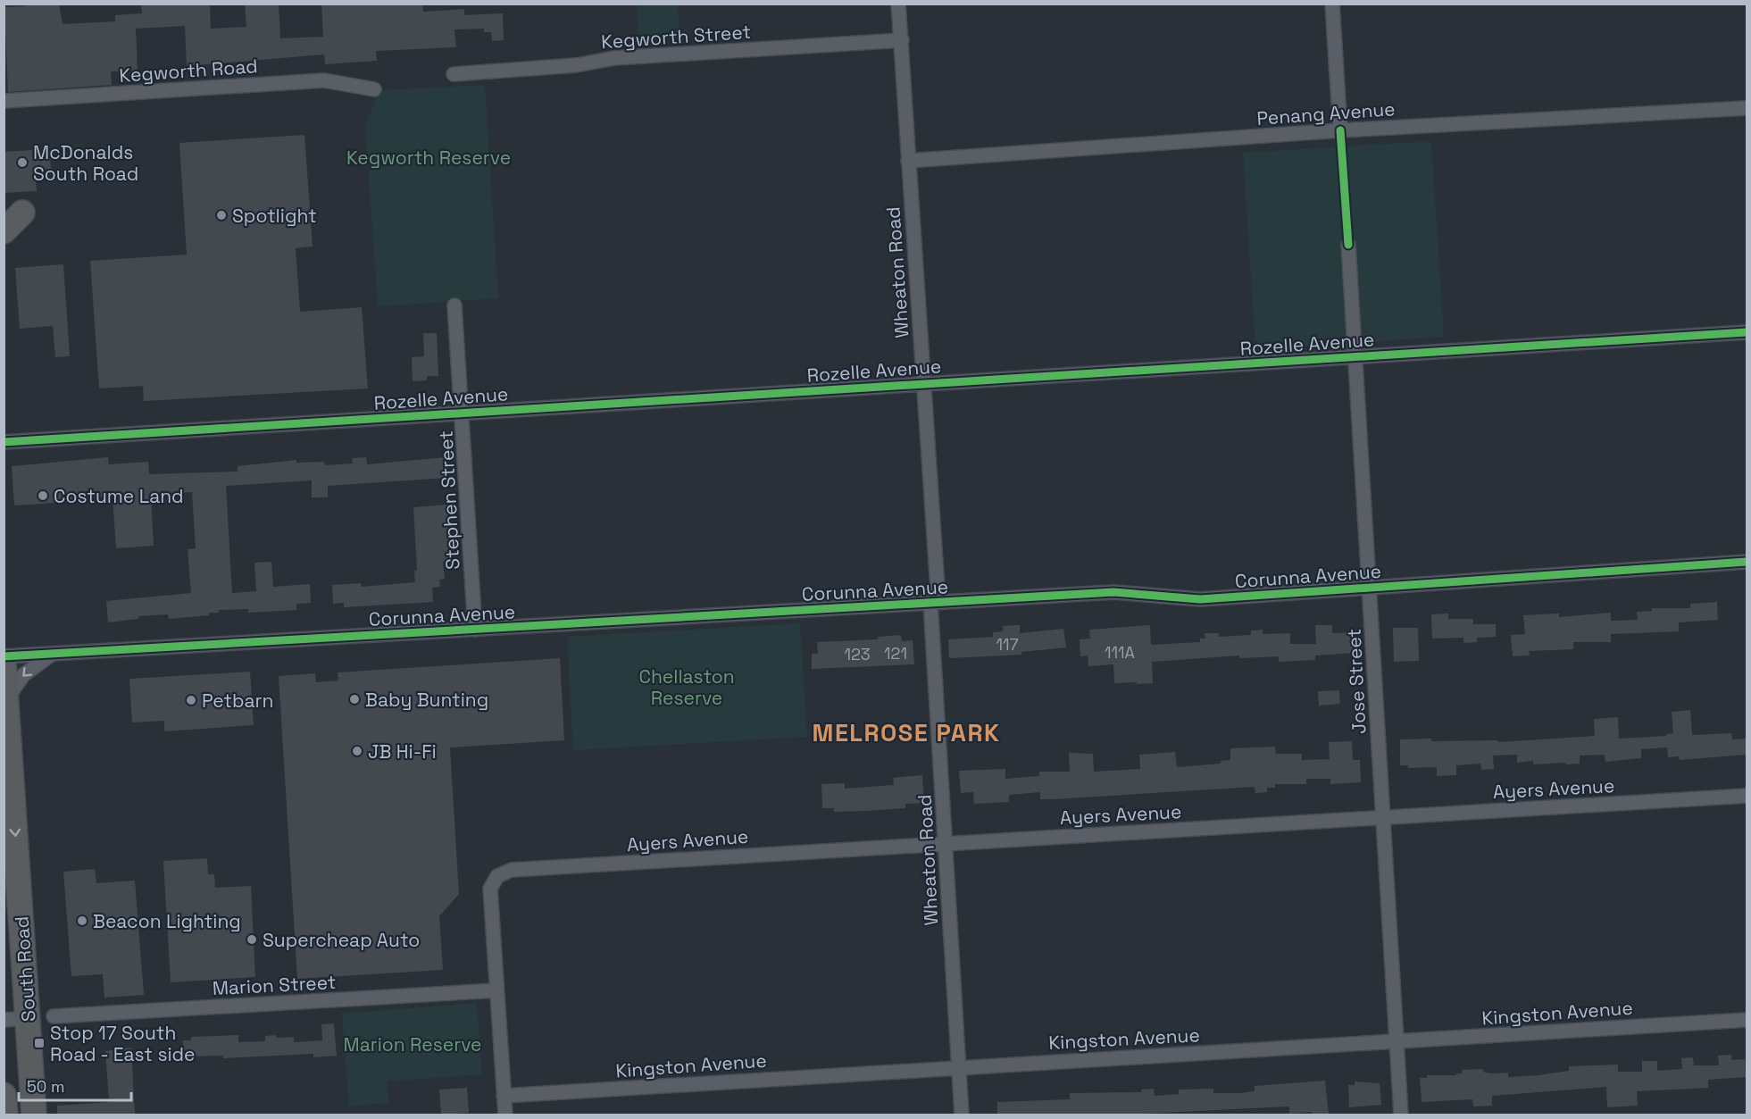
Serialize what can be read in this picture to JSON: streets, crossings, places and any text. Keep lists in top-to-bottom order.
{
  "streets": {
    "highway": ["South Road"],
    "street": [
      "Kegworth Street",
      "Kegworth Road",
      "Penang Avenue",
      "Wheaton Road",
      "Rozelle Avenue",
      "Stephen Street",
      "Corunna Avenue",
      "Jose Street",
      "Ayers Avenue",
      "Marion Street",
      "Kingston Avenue"
    ]
  },
  "crossings": [
    ["Kegworth Street", "Wheaton Road"],
    ["Penang Avenue", "Wheaton Road"],
    ["Wheaton Road", "Rozelle Avenue"],
    ["Wheaton Road", "Corunna Avenue"],
    ["Wheaton Road", "Ayers Avenue"],
    ["Wheaton Road", "Kingston Avenue"],
    ["Rozelle Avenue", "Stephen Street"],
    ["Rozelle Avenue", "Jose Street"],
    ["Stephen Street", "Corunna Avenue"],
    ["Corunna Avenue", "Jose Street"],
    ["Jose Street", "Ayers Avenue"],
    ["Jose Street", "Kingston Avenue"],
    ["Ayers Avenue", "Marion Street"]
  ],
  "one_way": ["South Road"],
  "districts": ["MELROSE PARK"],
  "parks": ["Kegworth Reserve", "Chellaston Reserve", "Marion Reserve"],
  "places": {
    "other": [
      "McDonalds South Road",
      "Spotlight",
      "Costume Land",
      "Baby Bunting",
      "Petbarn",
      "JB Hi-Fi",
      "Beacon Lighting",
      "Supercheap Auto"
    ],
    "transit": ["Stop 17 South Road - East side"]
  },
  "house_numbers": [
    "117",
    "111A",
    "121",
    "123"
  ],
  "scale_bar": "50 m"
}
